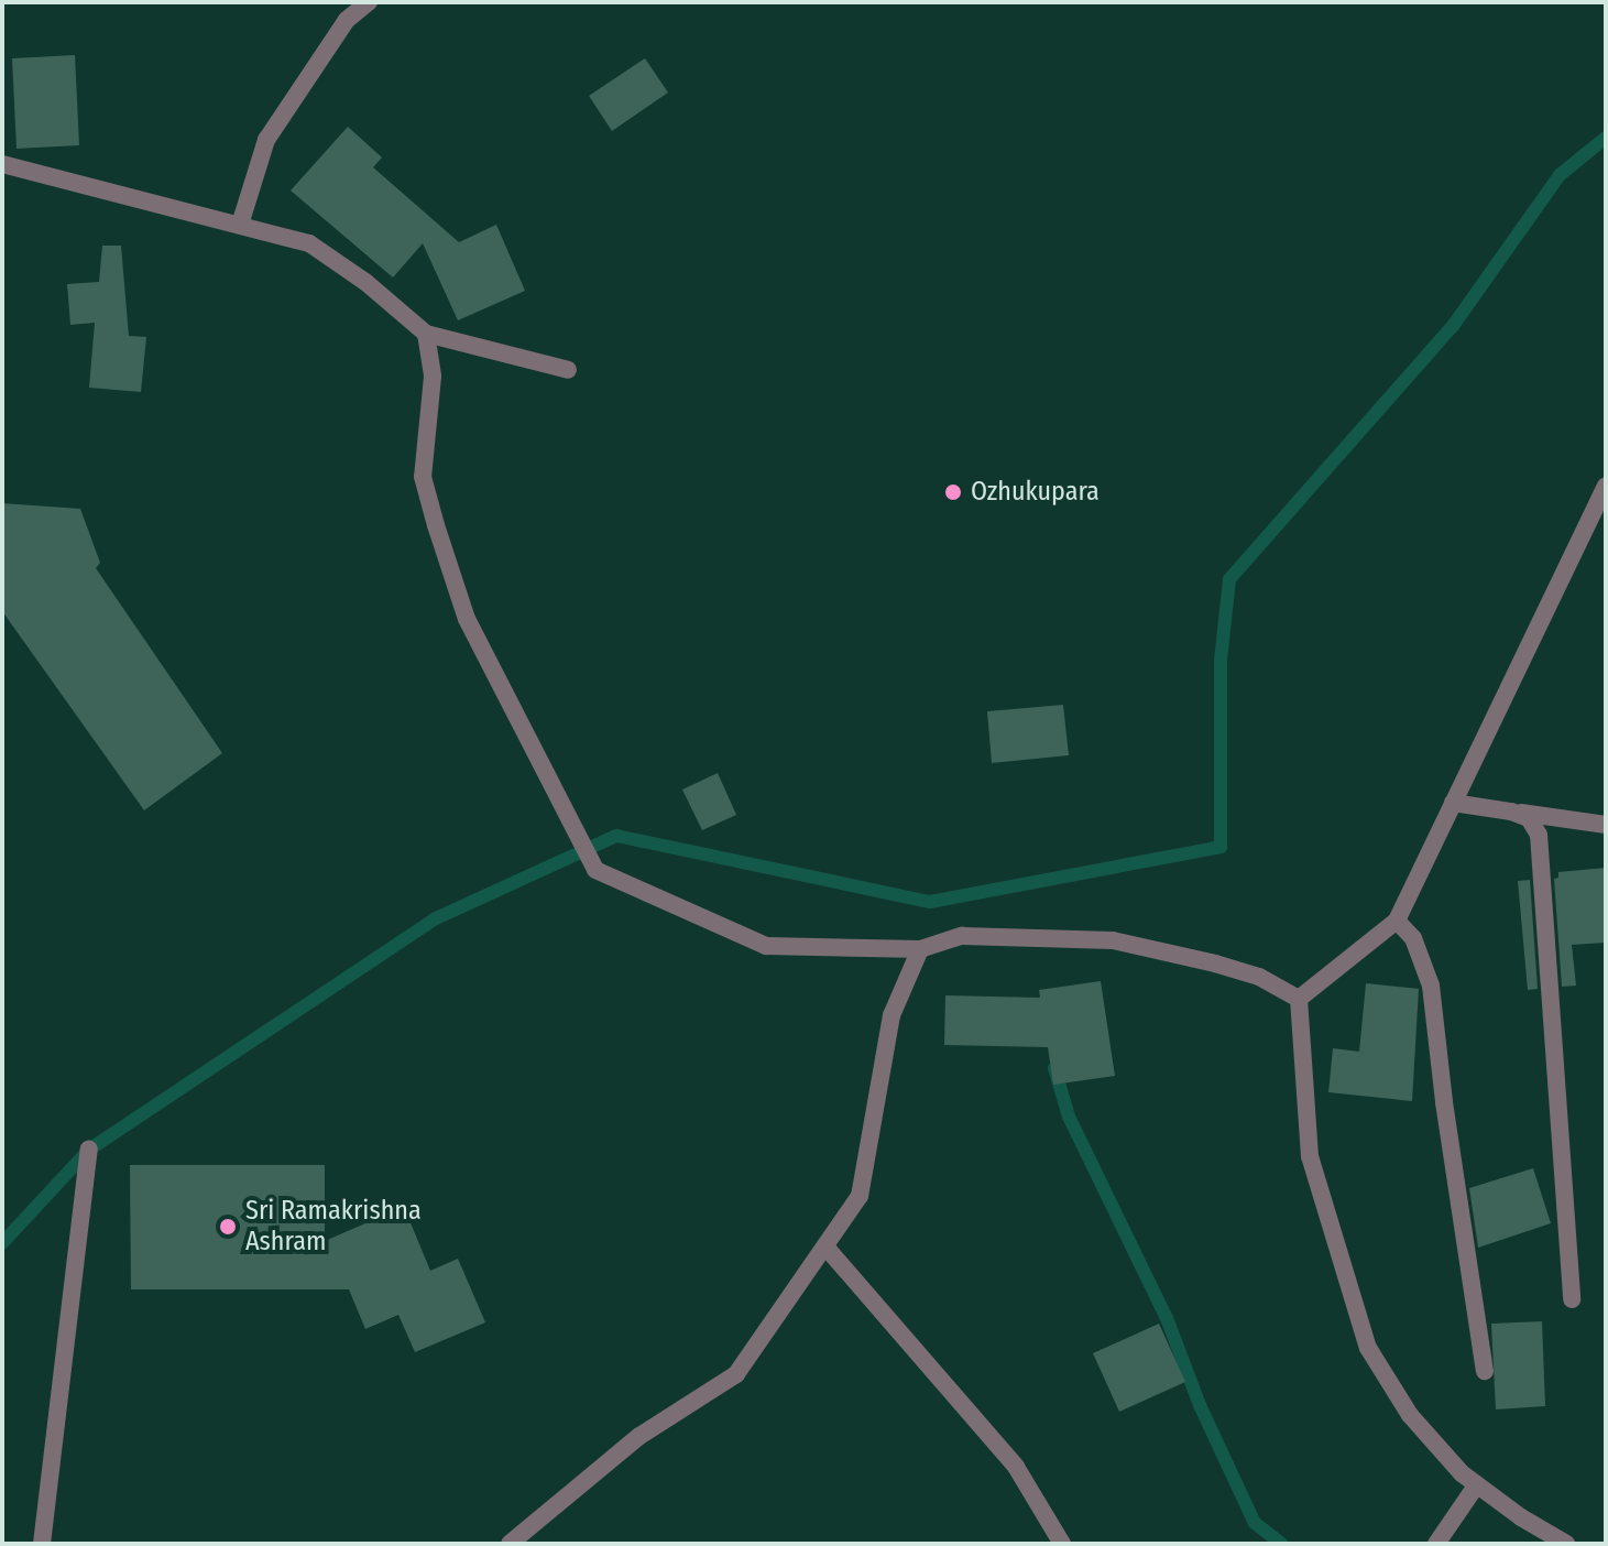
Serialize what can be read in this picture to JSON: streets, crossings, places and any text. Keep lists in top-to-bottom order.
{
  "places": ["Ozhukupara", "Sri Ramakrishna Ashram"]
}
